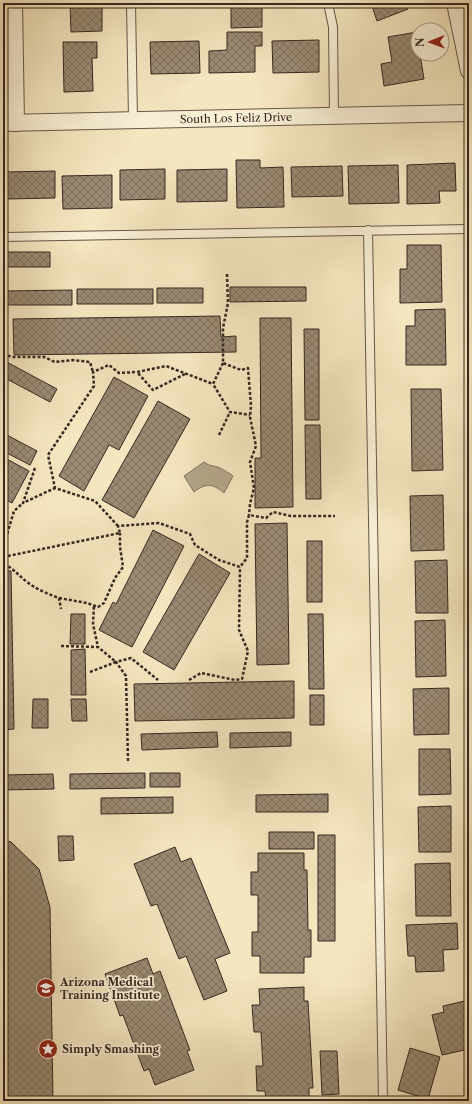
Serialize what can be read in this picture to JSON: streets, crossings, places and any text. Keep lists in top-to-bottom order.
{
  "streets": {
    "street": ["South Los Feliz Drive"]
  },
  "places": {
    "school or university": ["Arizona Medical Training Institute"],
    "place": ["Simply Smashing"]
  },
  "north": "left"
}
